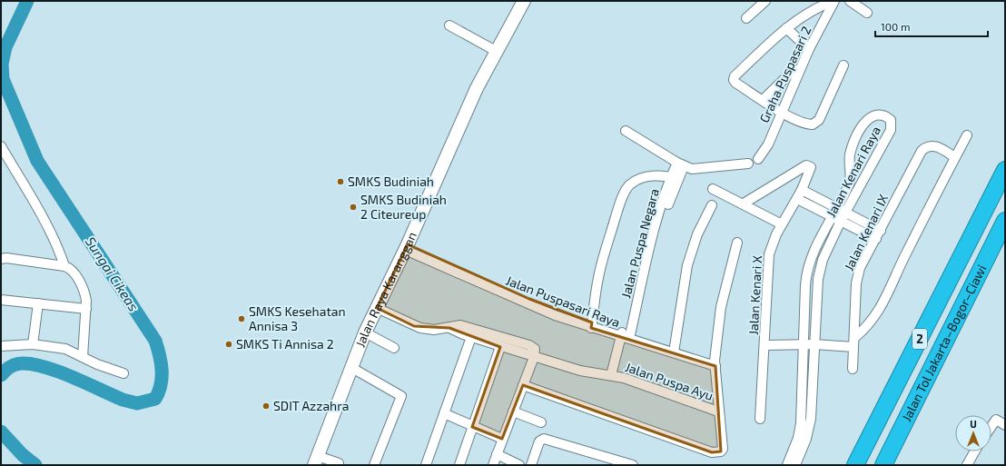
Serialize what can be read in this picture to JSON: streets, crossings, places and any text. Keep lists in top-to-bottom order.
{
  "streets": {
    "highway": ["2", "Jalan Tol Jakarta–Bogor–Ciawi"],
    "street": [
      "Graha Puspasari 2",
      "Jalan Kenari Raya",
      "Jalan Kenari IX",
      "Jalan Puspa Negara",
      "Jalan Raya Karanggan",
      "Jalan Kenari X",
      "Jalan Puspasari Raya",
      "Jalan Puspa Ayu"
    ]
  },
  "crossings": [
    ["Jalan Puspa Negara", "Jalan Puspasari Raya"],
    ["Jalan Puspa Negara", "Jalan Puspa Ayu"],
    ["Jalan Raya Karanggan", "Jalan Puspasari Raya"],
    ["Jalan Puspasari Raya", "Jalan Puspa Ayu"]
  ],
  "water": ["Sungai Cikeas"],
  "places": [
    "SMKS Budiniah",
    "SMKS Budiniah 2 Citeureup",
    "SMKS Kesehatan Annisa 3",
    "SMKS Ti Annisa 2",
    "SDIT Azzahra"
  ],
  "scale_bar": "100 m",
  "north": "top"
}
